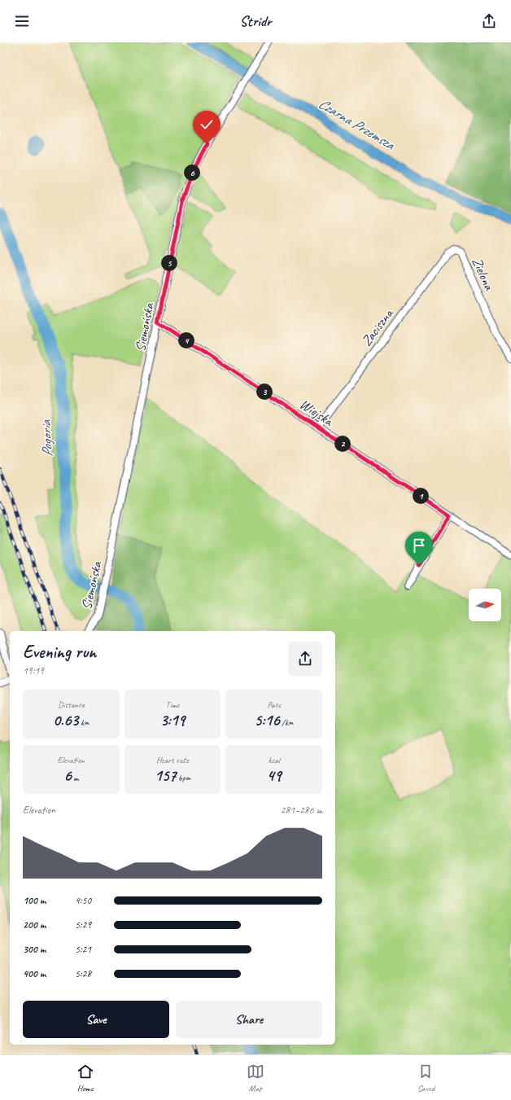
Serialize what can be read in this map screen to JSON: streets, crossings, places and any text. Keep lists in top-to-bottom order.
{
  "streets": {
    "street": [
      "Zielona",
      "Siemońska",
      "Zaciszna",
      "Wiejska"
    ]
  },
  "crossings": [
    ["Zielona", "Zaciszna"],
    ["Siemońska", "Wiejska"],
    ["Zaciszna", "Wiejska"]
  ],
  "water": ["Czarna Przemsza", "Pogoria"],
  "north": "right",
  "page": {
    "header": "Stridr",
    "pins": [
      "6",
      "5",
      "4",
      "3",
      "2",
      "1"
    ],
    "heading": ["Evening run", "19:19"],
    "stats": [
      ["Distance", "0.63 km"],
      ["Time", "3:19"],
      ["Pace", "5:16 /km"],
      ["Elevation", "6 m"],
      ["Heart rate", "157 bpm"],
      ["kcal", "49"]
    ],
    "chart": ["Elevation", "281–286 m"],
    "list": [
      {
        "name": "100 m",
        "note": "4:50"
      },
      {
        "name": "200 m",
        "note": "5:29"
      },
      {
        "name": "300 m",
        "note": "5:21"
      },
      {
        "name": "400 m",
        "note": "5:28"
      }
    ],
    "buttons": ["Save", "Share"],
    "tabs": ["Home", "Map", "Saved"]
  }
}
